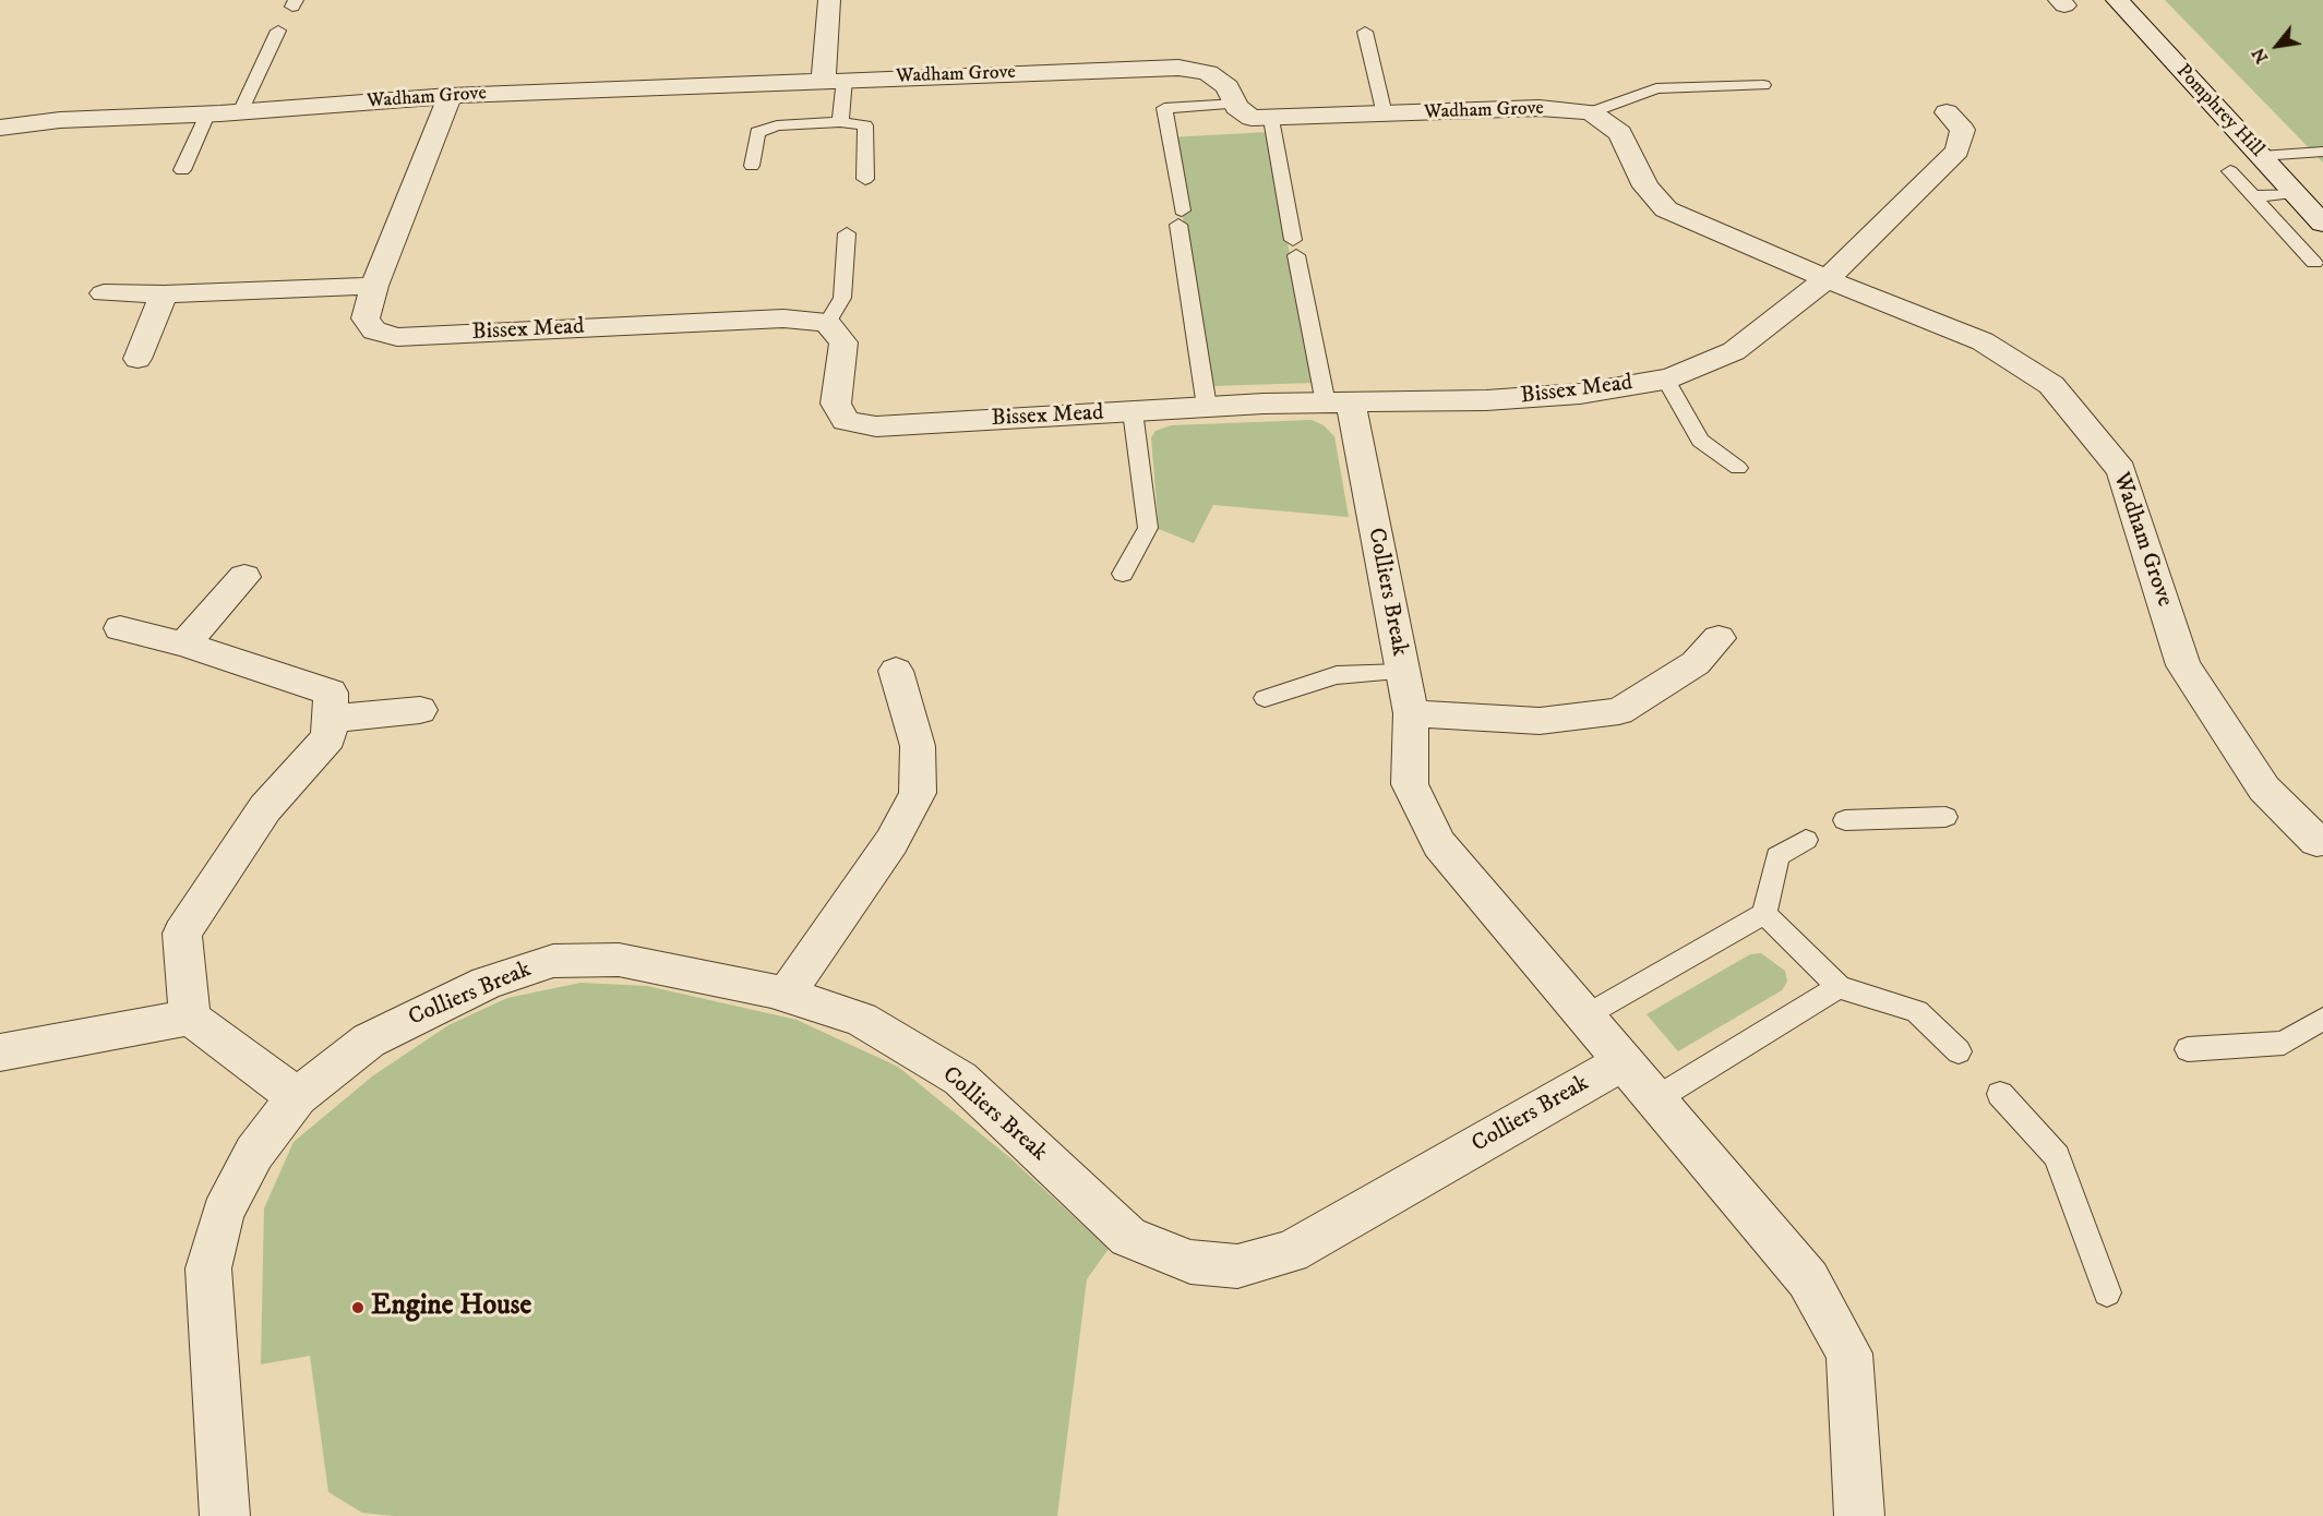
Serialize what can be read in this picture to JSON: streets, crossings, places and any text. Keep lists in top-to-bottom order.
{
  "streets": {
    "street": [
      "Wadham Grove",
      "Pomphrey Hill",
      "Bissex Mead",
      "Colliers Break"
    ]
  },
  "crossings": [
    ["Wadham Grove", "Bissex Mead"],
    ["Bissex Mead", "Colliers Break"]
  ],
  "places": ["Engine House"],
  "north": "bottom left"
}
